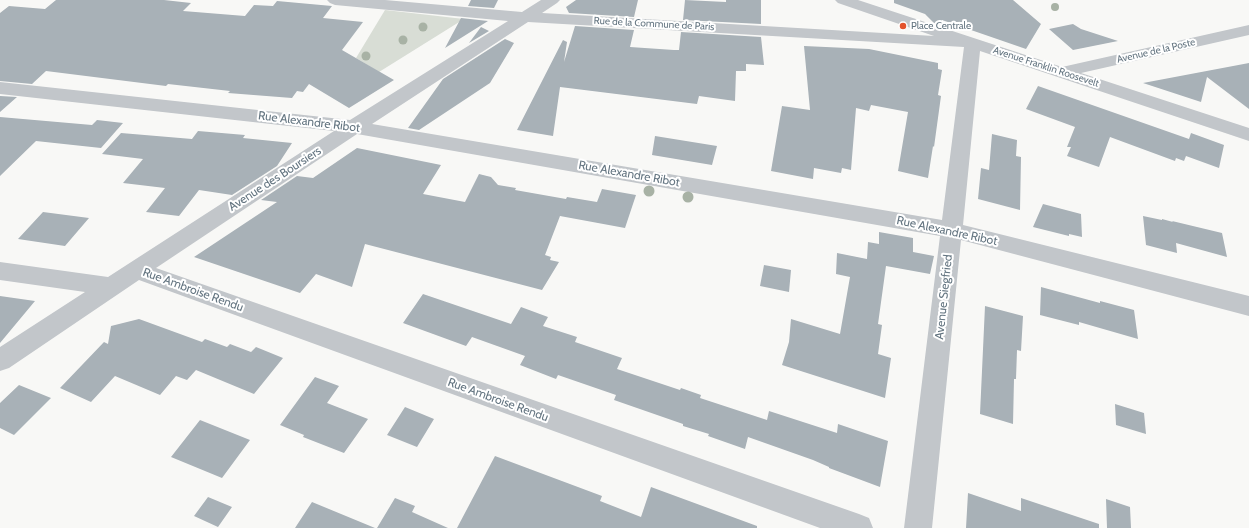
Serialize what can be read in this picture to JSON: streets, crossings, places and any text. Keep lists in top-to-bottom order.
{
  "streets": {
    "street": [
      "Rue de la Commune de Paris",
      "Avenue de la Poste",
      "Avenue Franklin Roosevelt",
      "Rue Alexandre Ribot",
      "Avenue des Boursiers",
      "Rue Ambroise Rendu",
      "Avenue Siegfried"
    ]
  },
  "crossings": [
    ["Rue de la Commune de Paris", "Avenue Franklin Roosevelt"],
    ["Rue de la Commune de Paris", "Avenue des Boursiers"],
    ["Rue de la Commune de Paris", "Avenue Siegfried"],
    ["Avenue de la Poste", "Avenue Franklin Roosevelt"],
    ["Avenue Franklin Roosevelt", "Avenue Siegfried"],
    ["Rue Alexandre Ribot", "Avenue des Boursiers"],
    ["Rue Alexandre Ribot", "Avenue Siegfried"],
    ["Avenue des Boursiers", "Rue Ambroise Rendu"]
  ],
  "places": ["Place Centrale"]
}
